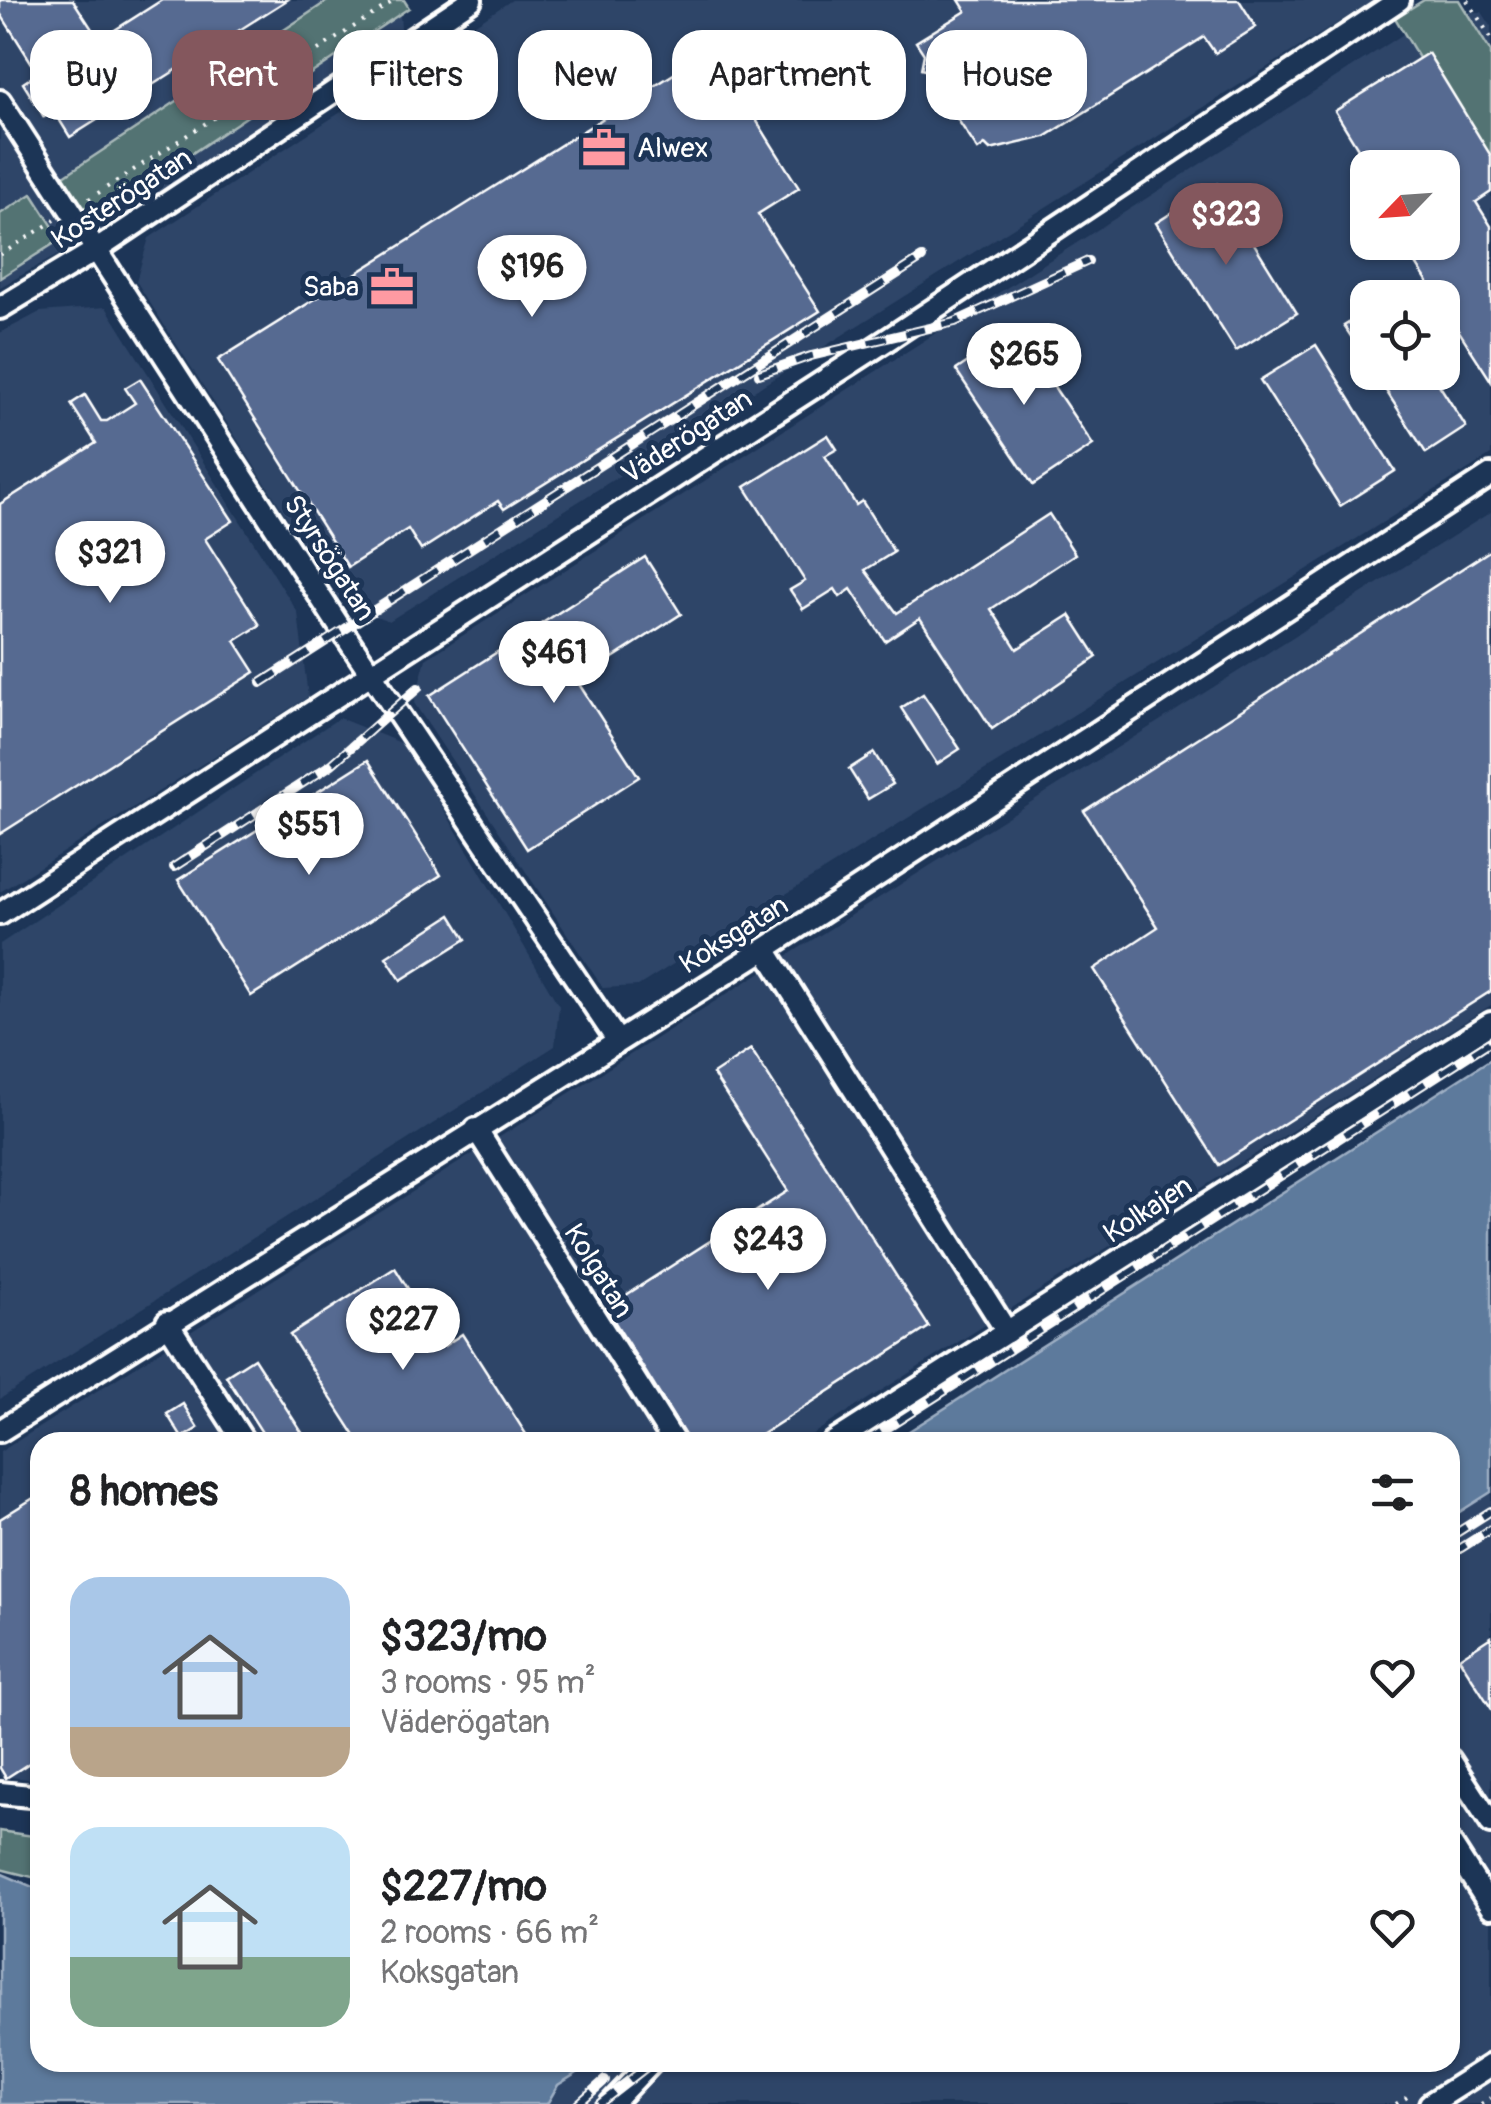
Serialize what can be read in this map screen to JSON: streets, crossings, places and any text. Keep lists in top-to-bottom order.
{
  "streets": {
    "street": [
      "Kosterögatan",
      "Väderögatan",
      "Styrsögatan",
      "Koksgatan",
      "Kolkajen",
      "Kolgatan"
    ]
  },
  "crossings": [
    ["Kosterögatan", "Styrsögatan"],
    ["Väderögatan", "Styrsögatan"],
    ["Styrsögatan", "Koksgatan"],
    ["Koksgatan", "Kolgatan"]
  ],
  "places": {
    "office": ["Alwex", "Saba"]
  },
  "north": "bottom left",
  "page": {
    "chip": [
      "Buy",
      "Rent",
      "Filters",
      "New",
      "Apartment",
      "House"
    ],
    "price": [
      "$323",
      "$196",
      "$265",
      "$321",
      "$461",
      "$551",
      "$243",
      "$227"
    ],
    "heading": "8 homes",
    "list": [
      {
        "name": "$323/mo",
        "note": "3 rooms · 95 m² · Väderögatan"
      },
      {
        "name": "$227/mo",
        "note": "2 rooms · 66 m² · Koksgatan"
      }
    ]
  }
}
